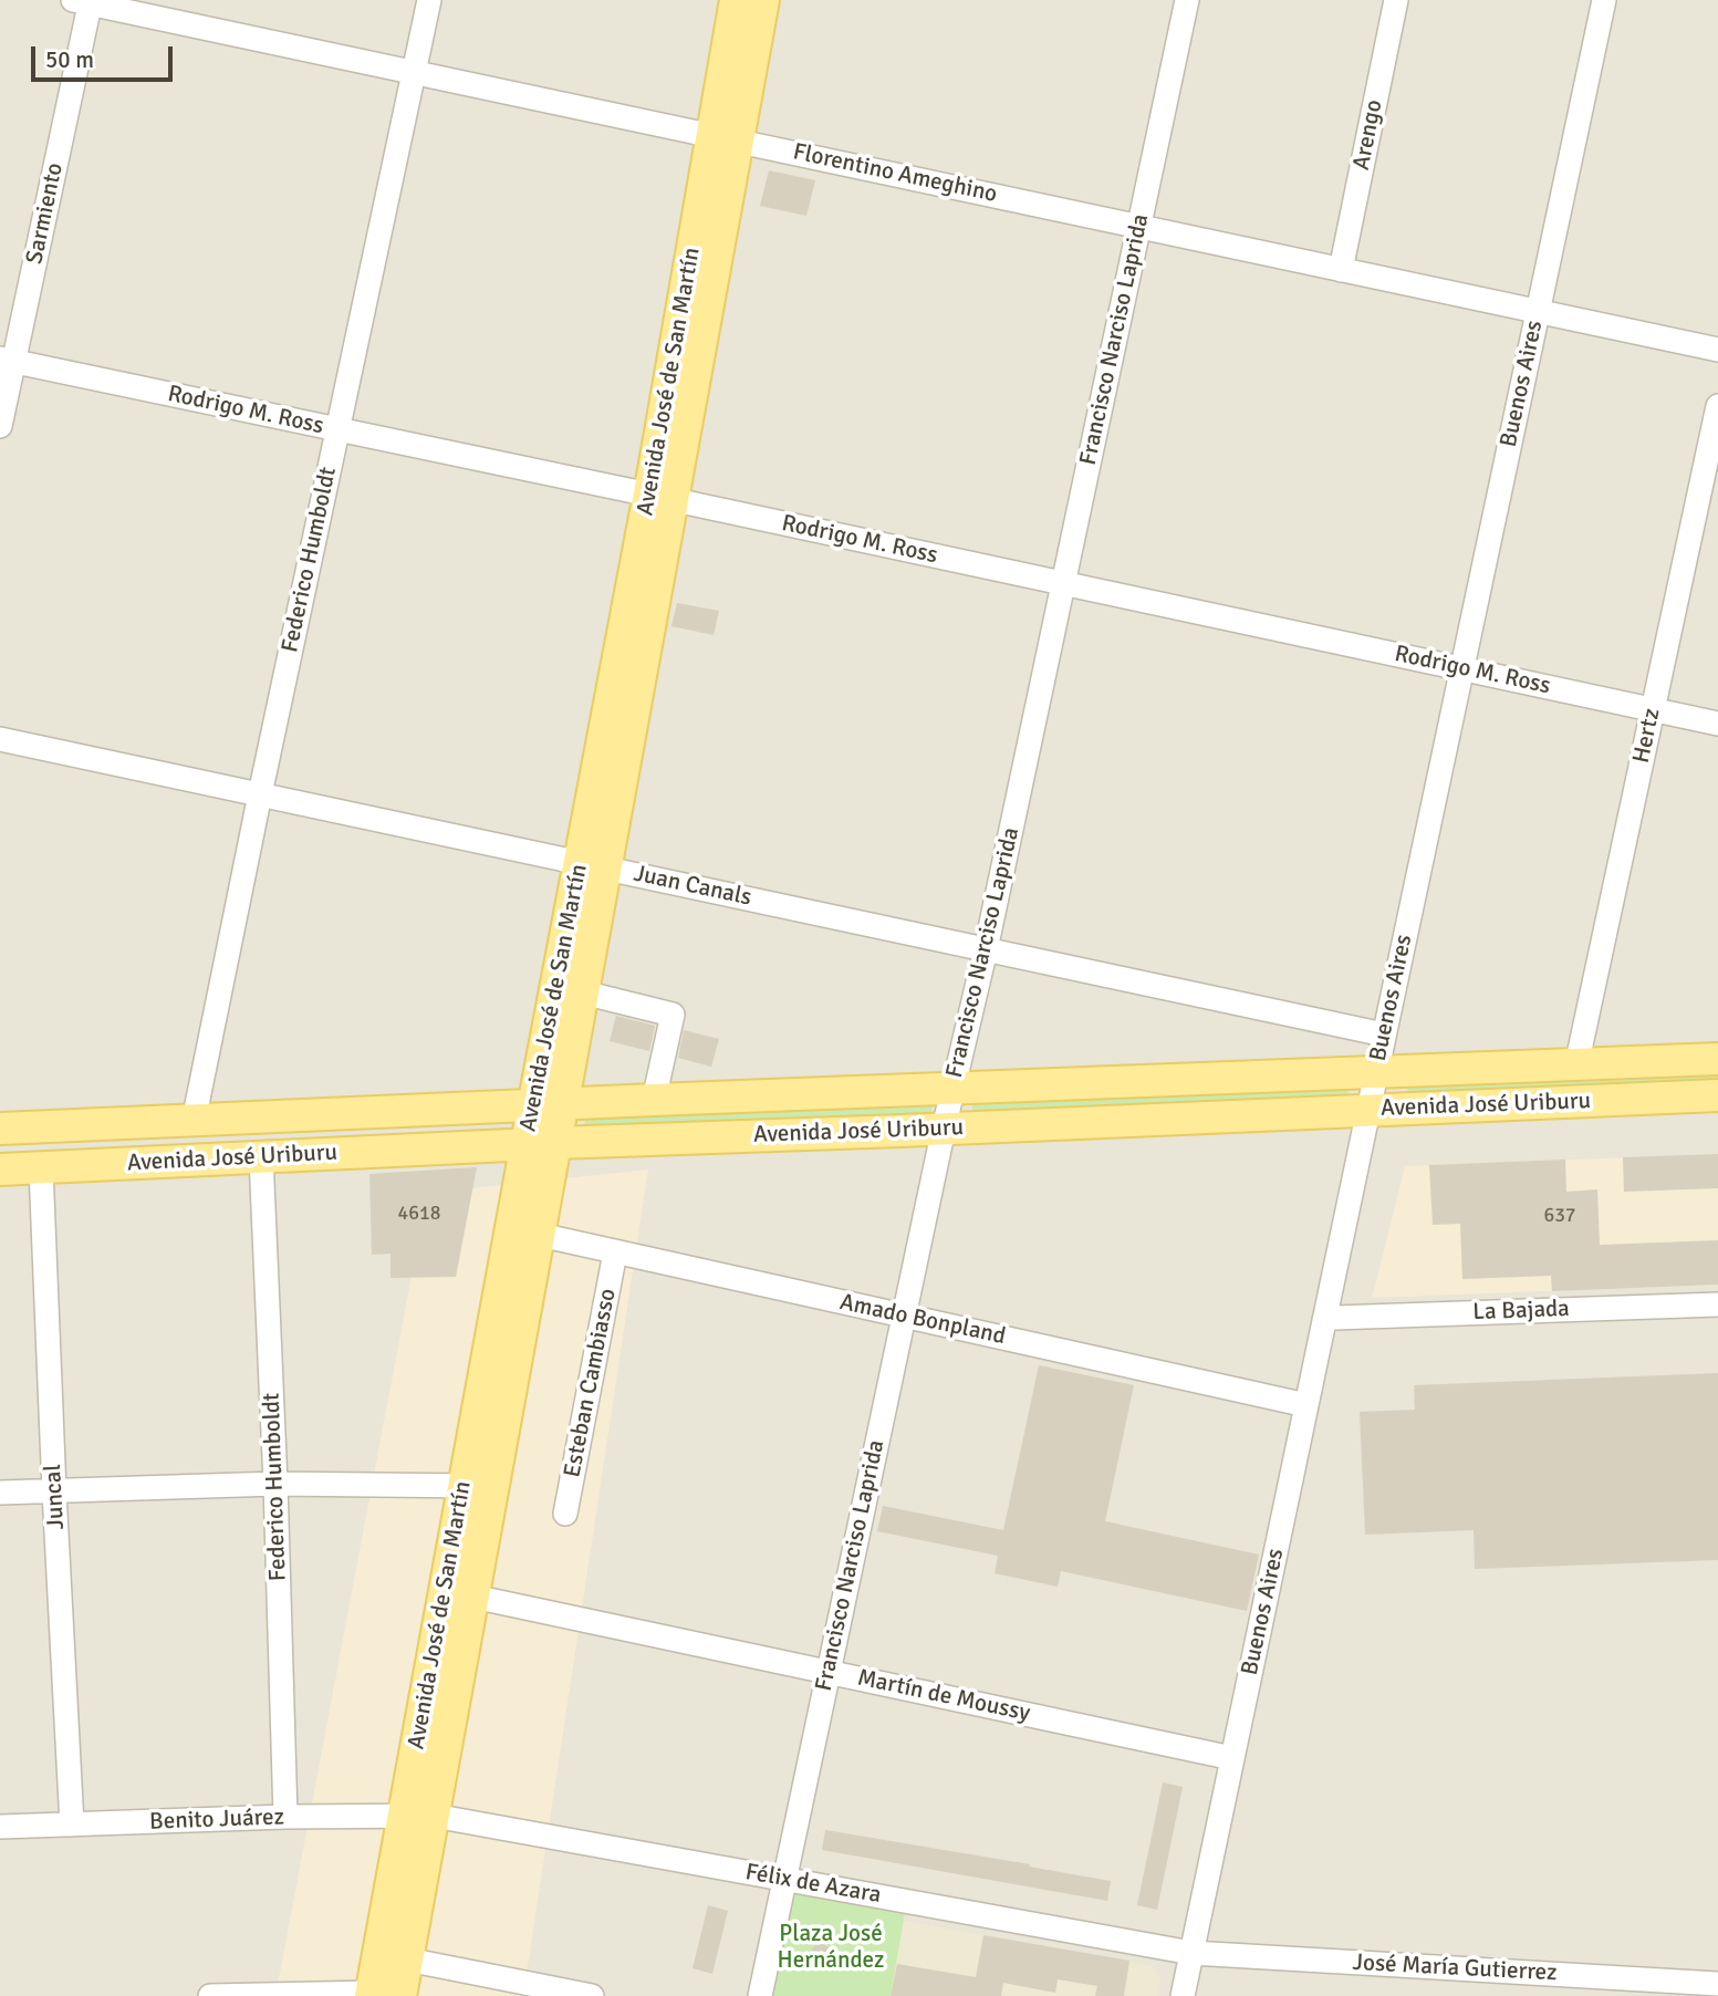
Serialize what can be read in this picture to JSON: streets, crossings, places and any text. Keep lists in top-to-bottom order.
{
  "streets": {
    "main road": ["Avenida José de San Martín", "Avenida José Uriburu"],
    "street": [
      "Arengo",
      "Florentino Ameghino",
      "Sarmiento",
      "Francisco Narciso Laprida",
      "Buenos Aires",
      "Rodrigo M. Ross",
      "Federico Humboldt",
      "Hertz",
      "Juan Canals",
      "La Bajada",
      "Amado Bonpland",
      "Esteban Cambiasso",
      "Juncal",
      "Martín de Moussy",
      "Benito Juárez",
      "Félix de Azara",
      "José María Gutierrez"
    ]
  },
  "crossings": [
    ["Arengo", "Florentino Ameghino"],
    ["Florentino Ameghino", "Sarmiento"],
    ["Florentino Ameghino", "Francisco Narciso Laprida"],
    ["Florentino Ameghino", "Avenida José de San Martín"],
    ["Florentino Ameghino", "Buenos Aires"],
    ["Florentino Ameghino", "Federico Humboldt"],
    ["Sarmiento", "Rodrigo M. Ross"],
    ["Francisco Narciso Laprida", "Rodrigo M. Ross"],
    ["Francisco Narciso Laprida", "Juan Canals"],
    ["Francisco Narciso Laprida", "Avenida José Uriburu"],
    ["Francisco Narciso Laprida", "Amado Bonpland"],
    ["Francisco Narciso Laprida", "Martín de Moussy"],
    ["Francisco Narciso Laprida", "Félix de Azara"],
    ["Avenida José de San Martín", "Rodrigo M. Ross"],
    ["Avenida José de San Martín", "Juan Canals"],
    ["Avenida José de San Martín", "Avenida José Uriburu"],
    ["Avenida José de San Martín", "Amado Bonpland"],
    ["Avenida José de San Martín", "Martín de Moussy"],
    ["Avenida José de San Martín", "Benito Juárez"],
    ["Avenida José de San Martín", "Félix de Azara"],
    ["Buenos Aires", "Rodrigo M. Ross"],
    ["Buenos Aires", "Juan Canals"],
    ["Buenos Aires", "Avenida José Uriburu"],
    ["Buenos Aires", "La Bajada"],
    ["Buenos Aires", "Amado Bonpland"],
    ["Buenos Aires", "Martín de Moussy"],
    ["Buenos Aires", "Félix de Azara"],
    ["Buenos Aires", "José María Gutierrez"],
    ["Rodrigo M. Ross", "Federico Humboldt"],
    ["Rodrigo M. Ross", "Hertz"],
    ["Federico Humboldt", "Juan Canals"],
    ["Federico Humboldt", "Avenida José Uriburu"],
    ["Federico Humboldt", "Benito Juárez"],
    ["Hertz", "Avenida José Uriburu"],
    ["Avenida José Uriburu", "Juncal"],
    ["Amado Bonpland", "Esteban Cambiasso"],
    ["Juncal", "Benito Juárez"],
    ["Benito Juárez", "Félix de Azara"],
    ["Félix de Azara", "José María Gutierrez"]
  ],
  "parks": ["Plaza José Hernández"],
  "house_numbers": ["4618", "637"],
  "scale_bar": "50 m"
}
